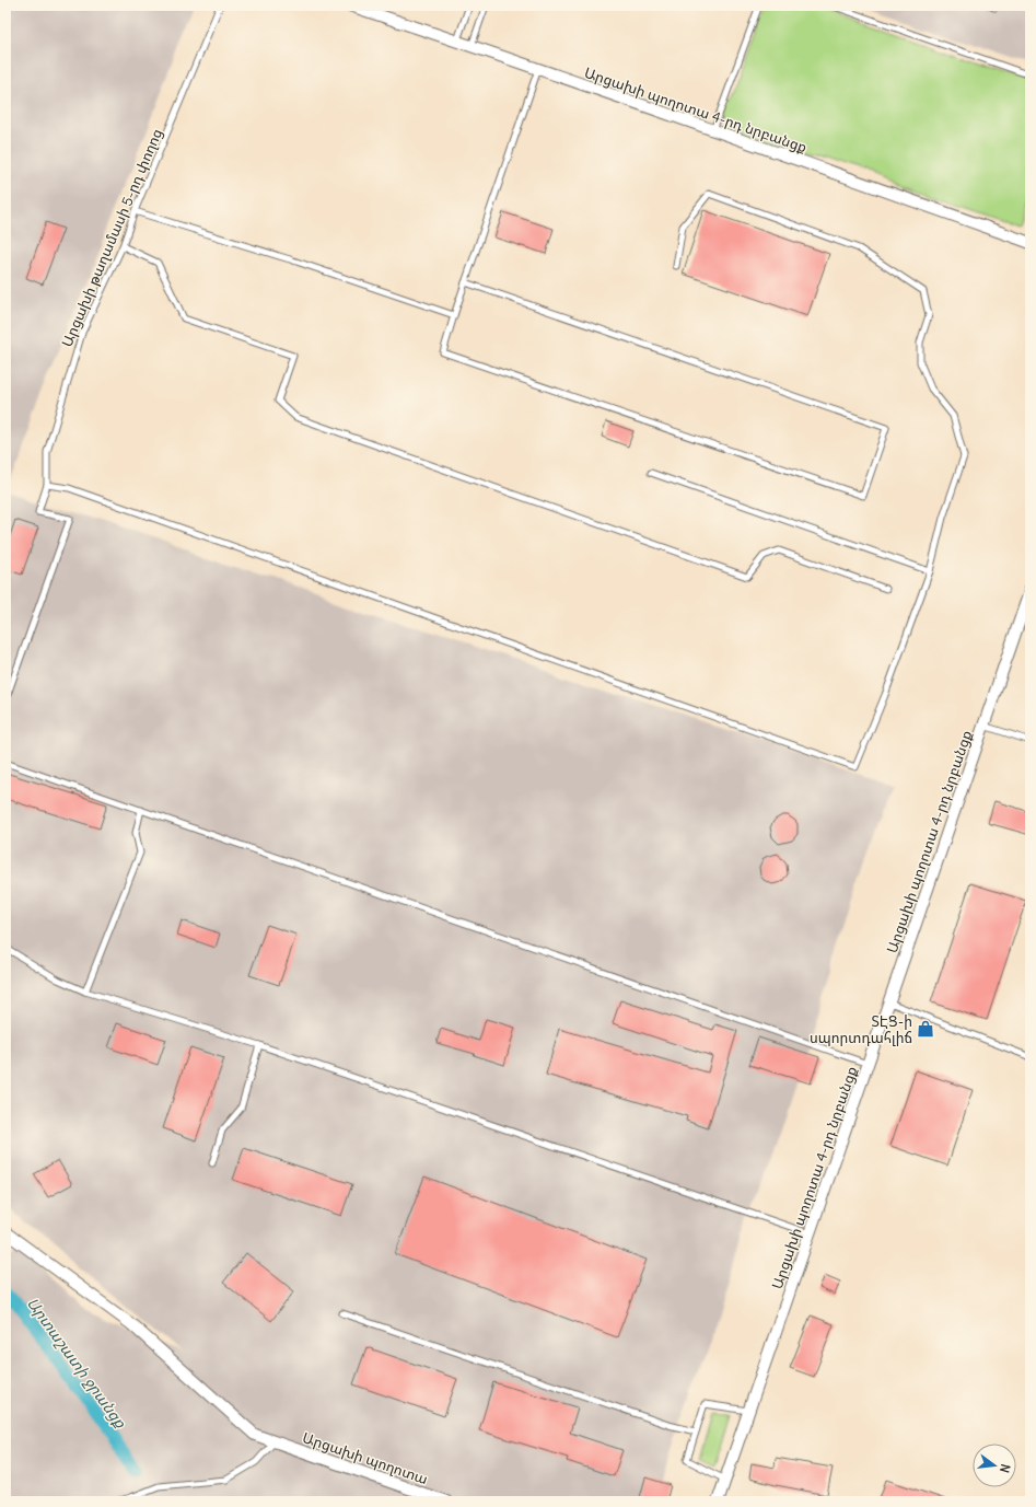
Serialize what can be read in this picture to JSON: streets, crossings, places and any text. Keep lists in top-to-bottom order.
{
  "streets": {
    "street": ["Արցախի պողոտա 4-րդ նրբանցք", "Արցախի պողոտա"],
    "lane": ["Արցախի թաղամասի 5-րդ փողոց"]
  },
  "water": ["Արտաշատի ջրանցք"],
  "places": {
    "shop": ["ՏԷՑ-ի սպորտդահլիճ"]
  },
  "north": "right"
}
